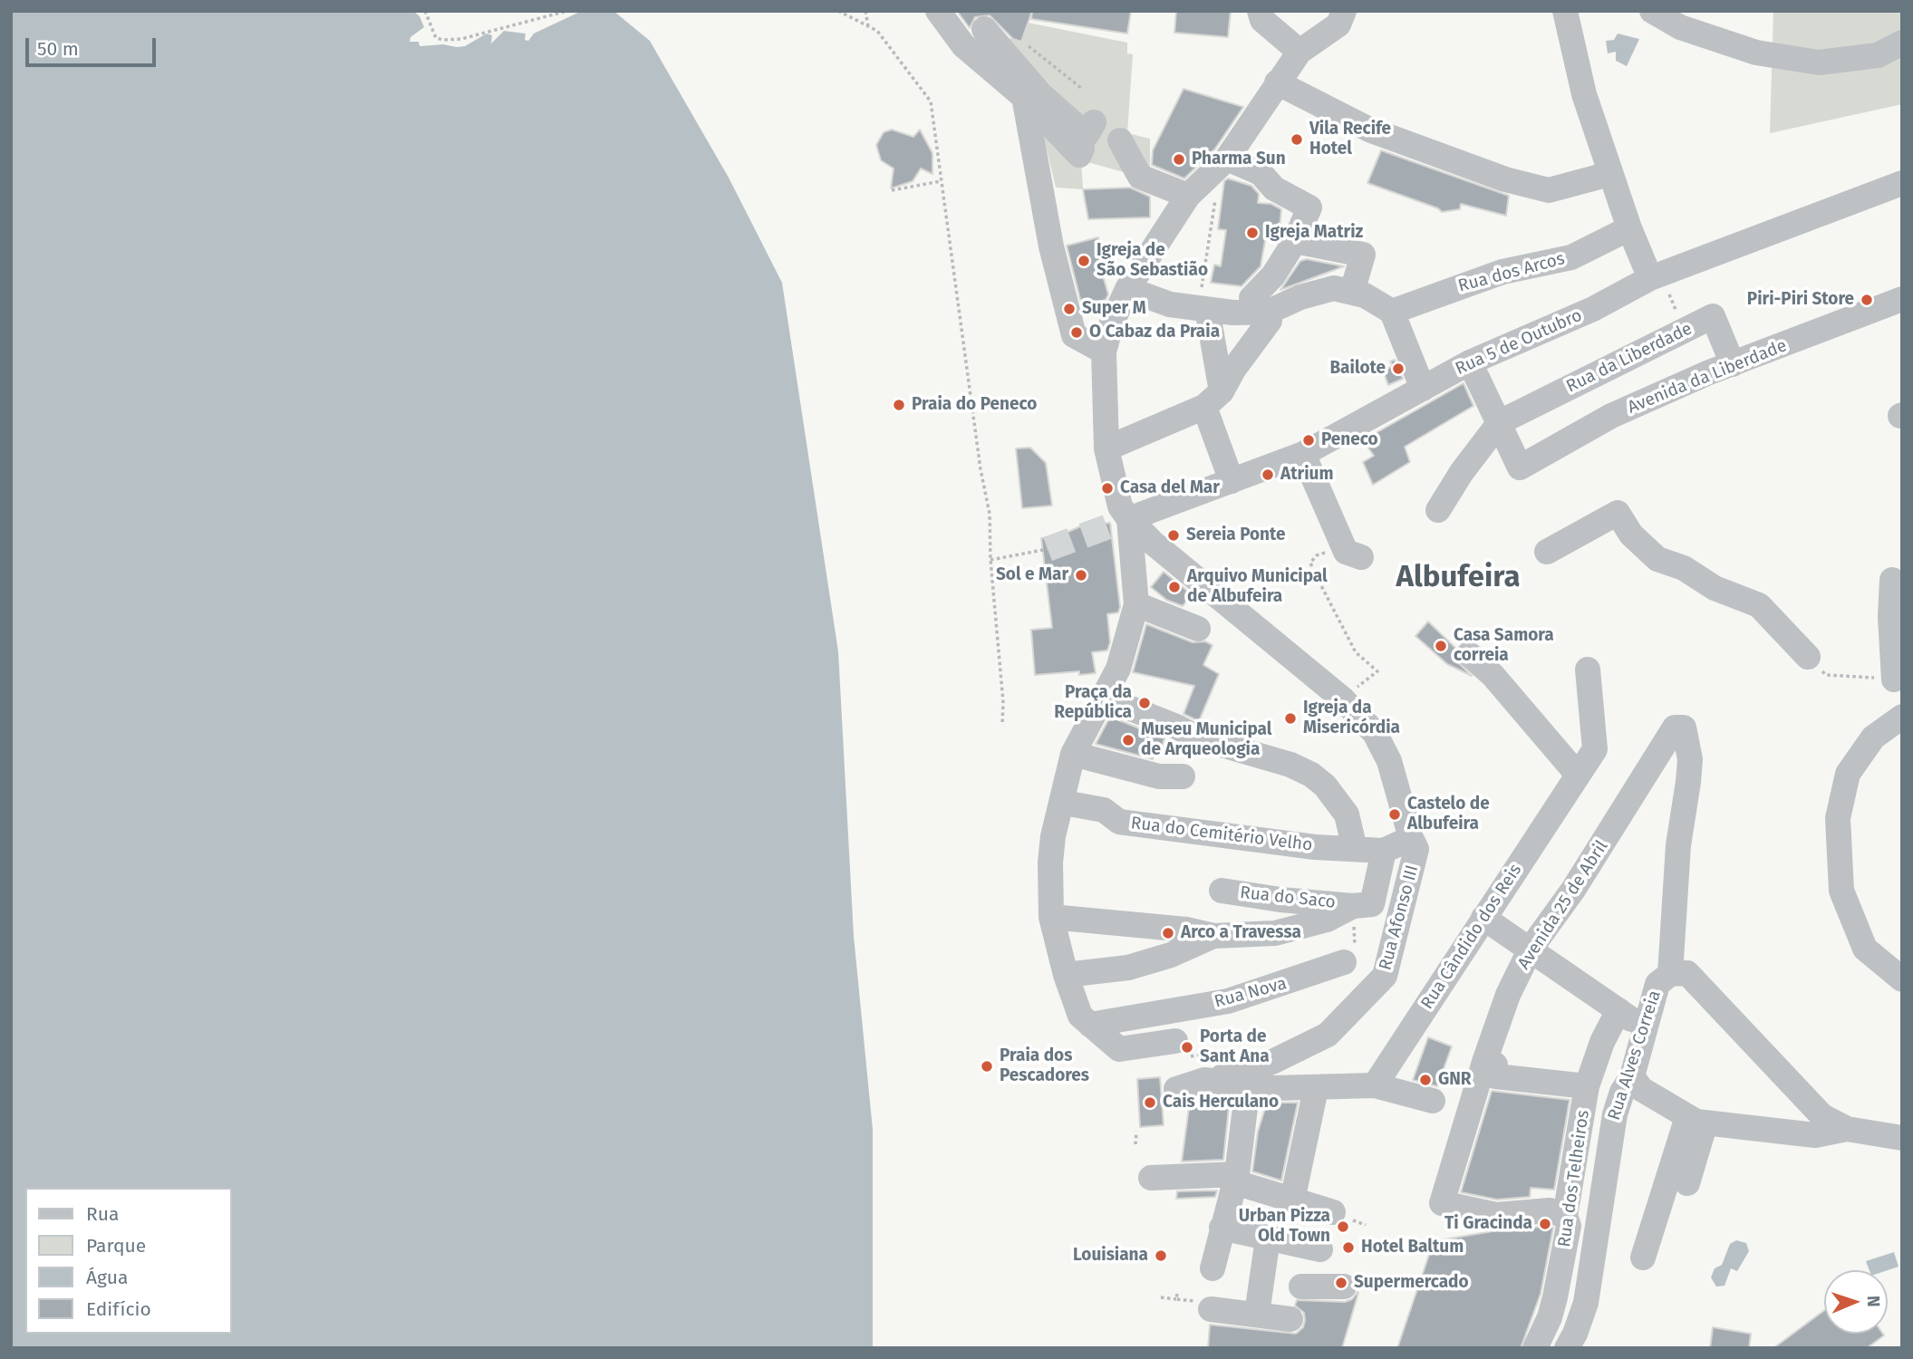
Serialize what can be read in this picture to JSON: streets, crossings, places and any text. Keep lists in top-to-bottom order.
{
  "streets": {
    "street": [
      "Rua dos Arcos",
      "Rua 5 de Outubro",
      "Rua da Liberdade",
      "Avenida da Liberdade",
      "Rua do Cemitério Velho",
      "Rua do Saco",
      "Avenida 25 de Abril",
      "Rua Afonso III",
      "Rua Cândido dos Reis",
      "Rua Nova",
      "Rua Alves Correia",
      "Rua dos Telheiros"
    ]
  },
  "crossings": [
    ["Rua 5 de Outubro", "Rua Afonso III"],
    ["Rua da Liberdade", "Avenida da Liberdade"],
    ["Avenida 25 de Abril", "Rua Alves Correia"],
    ["Avenida 25 de Abril", "Rua dos Telheiros"]
  ],
  "districts": ["Albufeira"],
  "places": [
    "Vila Recife Hotel",
    "Pharma Sun",
    "Igreja Matriz",
    "Igreja de São Sebastião",
    "Piri-Piri Store",
    "Super M",
    "O Cabaz da Praia",
    "Bailote",
    "Praia do Peneco",
    "Peneco",
    "Atrium",
    "Casa del Mar",
    "Sereia Ponte",
    "Sol e Mar",
    "Arquivo Municipal de Albufeira",
    "Casa Samora correia",
    "Praça da República",
    "Igreja da Misericórdia",
    "Museu Municipal de Arqueologia",
    "Castelo de Albufeira",
    "Arco a Travessa",
    "Porta de Sant Ana",
    "Praia dos Pescadores",
    "GNR",
    "Cais Herculano",
    "Ti Gracinda",
    "Urban Pizza Old Town",
    "Hotel Baltum",
    "Louisiana",
    "Supermercado"
  ],
  "legend": [
    "Rua",
    "Parque",
    "Água",
    "Edifício"
  ],
  "scale_bar": "50 m",
  "north": "right"
}
